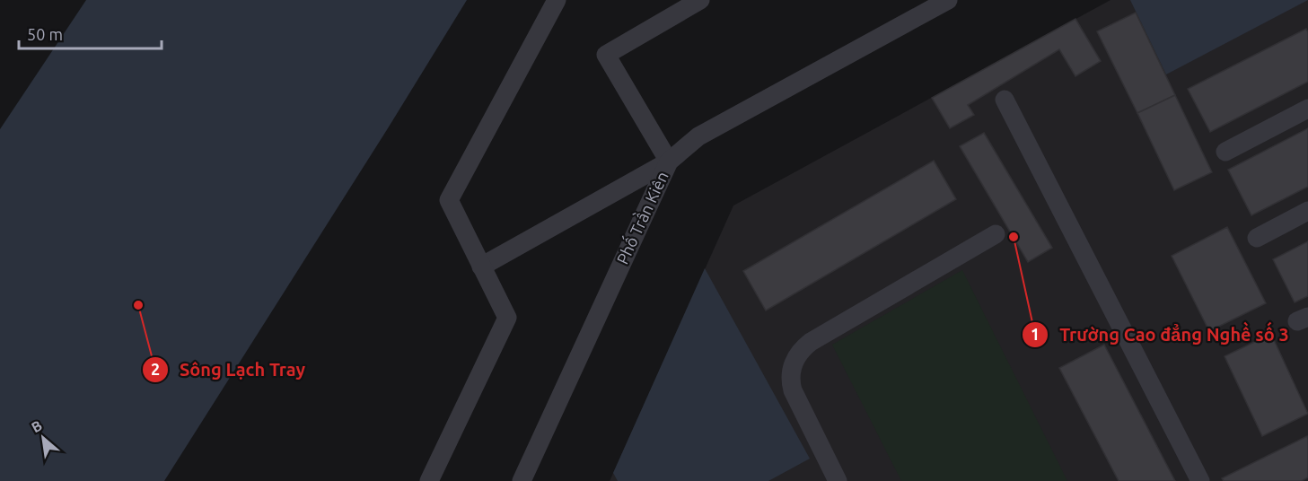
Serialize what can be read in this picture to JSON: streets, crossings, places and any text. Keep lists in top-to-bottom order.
{
  "streets": {
    "street": ["Phố Trần Kiên"]
  },
  "places": ["Trường Cao đẳng Nghề số 3", "Sông Lạch Tray"],
  "scale_bar": "50 m",
  "north": "top left"
}
